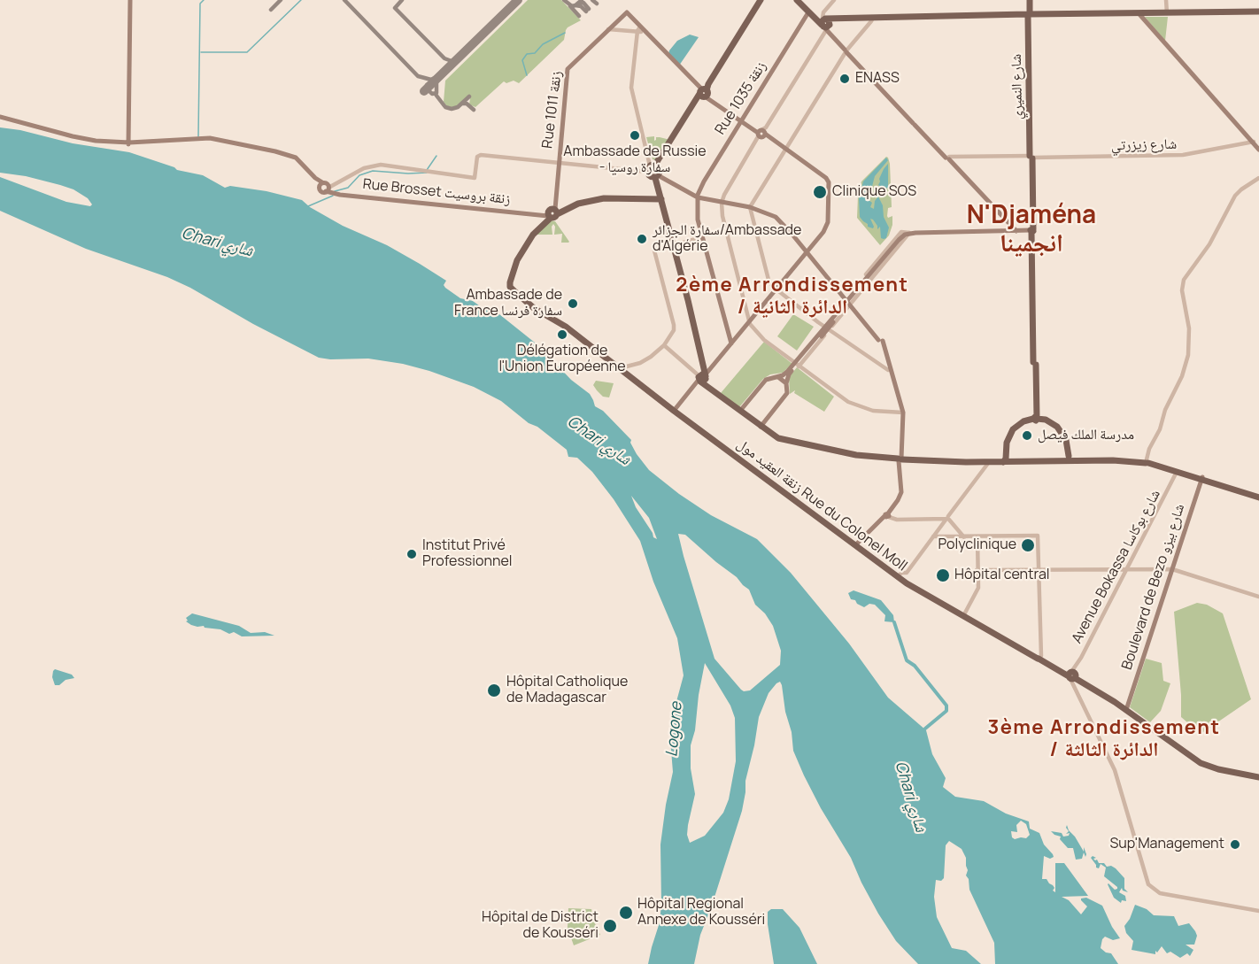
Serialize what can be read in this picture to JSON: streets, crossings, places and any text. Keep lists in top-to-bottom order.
{
  "streets": {
    "main road": [
      "شارع النميري",
      "Rue 1035 زنقة",
      "Rue 1011 زنقة",
      "Rue Brosset زنقة بروسيت",
      "زنقة العقيد مول Rue du Colonel Moll",
      "Boulevard de Bezo شارع بيزو"
    ],
    "street": ["شارع زيزرتي", "Avenue Bokassa شارع بوكاسا"]
  },
  "crossings": [
    ["شارع النميري", "شارع زيزرتي"],
    ["Rue 1011 زنقة", "Rue Brosset زنقة بروسيت"],
    ["Rue 1011 زنقة", "زنقة العقيد مول Rue du Colonel Moll"],
    ["Rue Brosset زنقة بروسيت", "زنقة العقيد مول Rue du Colonel Moll"]
  ],
  "districts": ["N'Djaména انجمينا", "2ème Arrondissement / الدائرة الثانية", "3ème Arrondissement / الدائرة الثالثة"],
  "water": ["Chari شاري", "Logone"],
  "places": [
    "ENASS",
    "Ambassade de Russie - سفارة روسيا",
    "Clinique SOS",
    "سفارة الجزائر/Ambassade d'Algérie",
    "Ambassade de France سفارة فرنسا",
    "Délégation de l'Union Européenne",
    "مدرسة الملك فيصل",
    "Polyclinique",
    "Institut Privé Professionnel",
    "Hôpital central",
    "Hôpital Catholique de Madagascar",
    "Sup'Management",
    "Hôpital Regional Annexe de Kousséri",
    "Hôpital de District de Kousséri"
  ]
}
